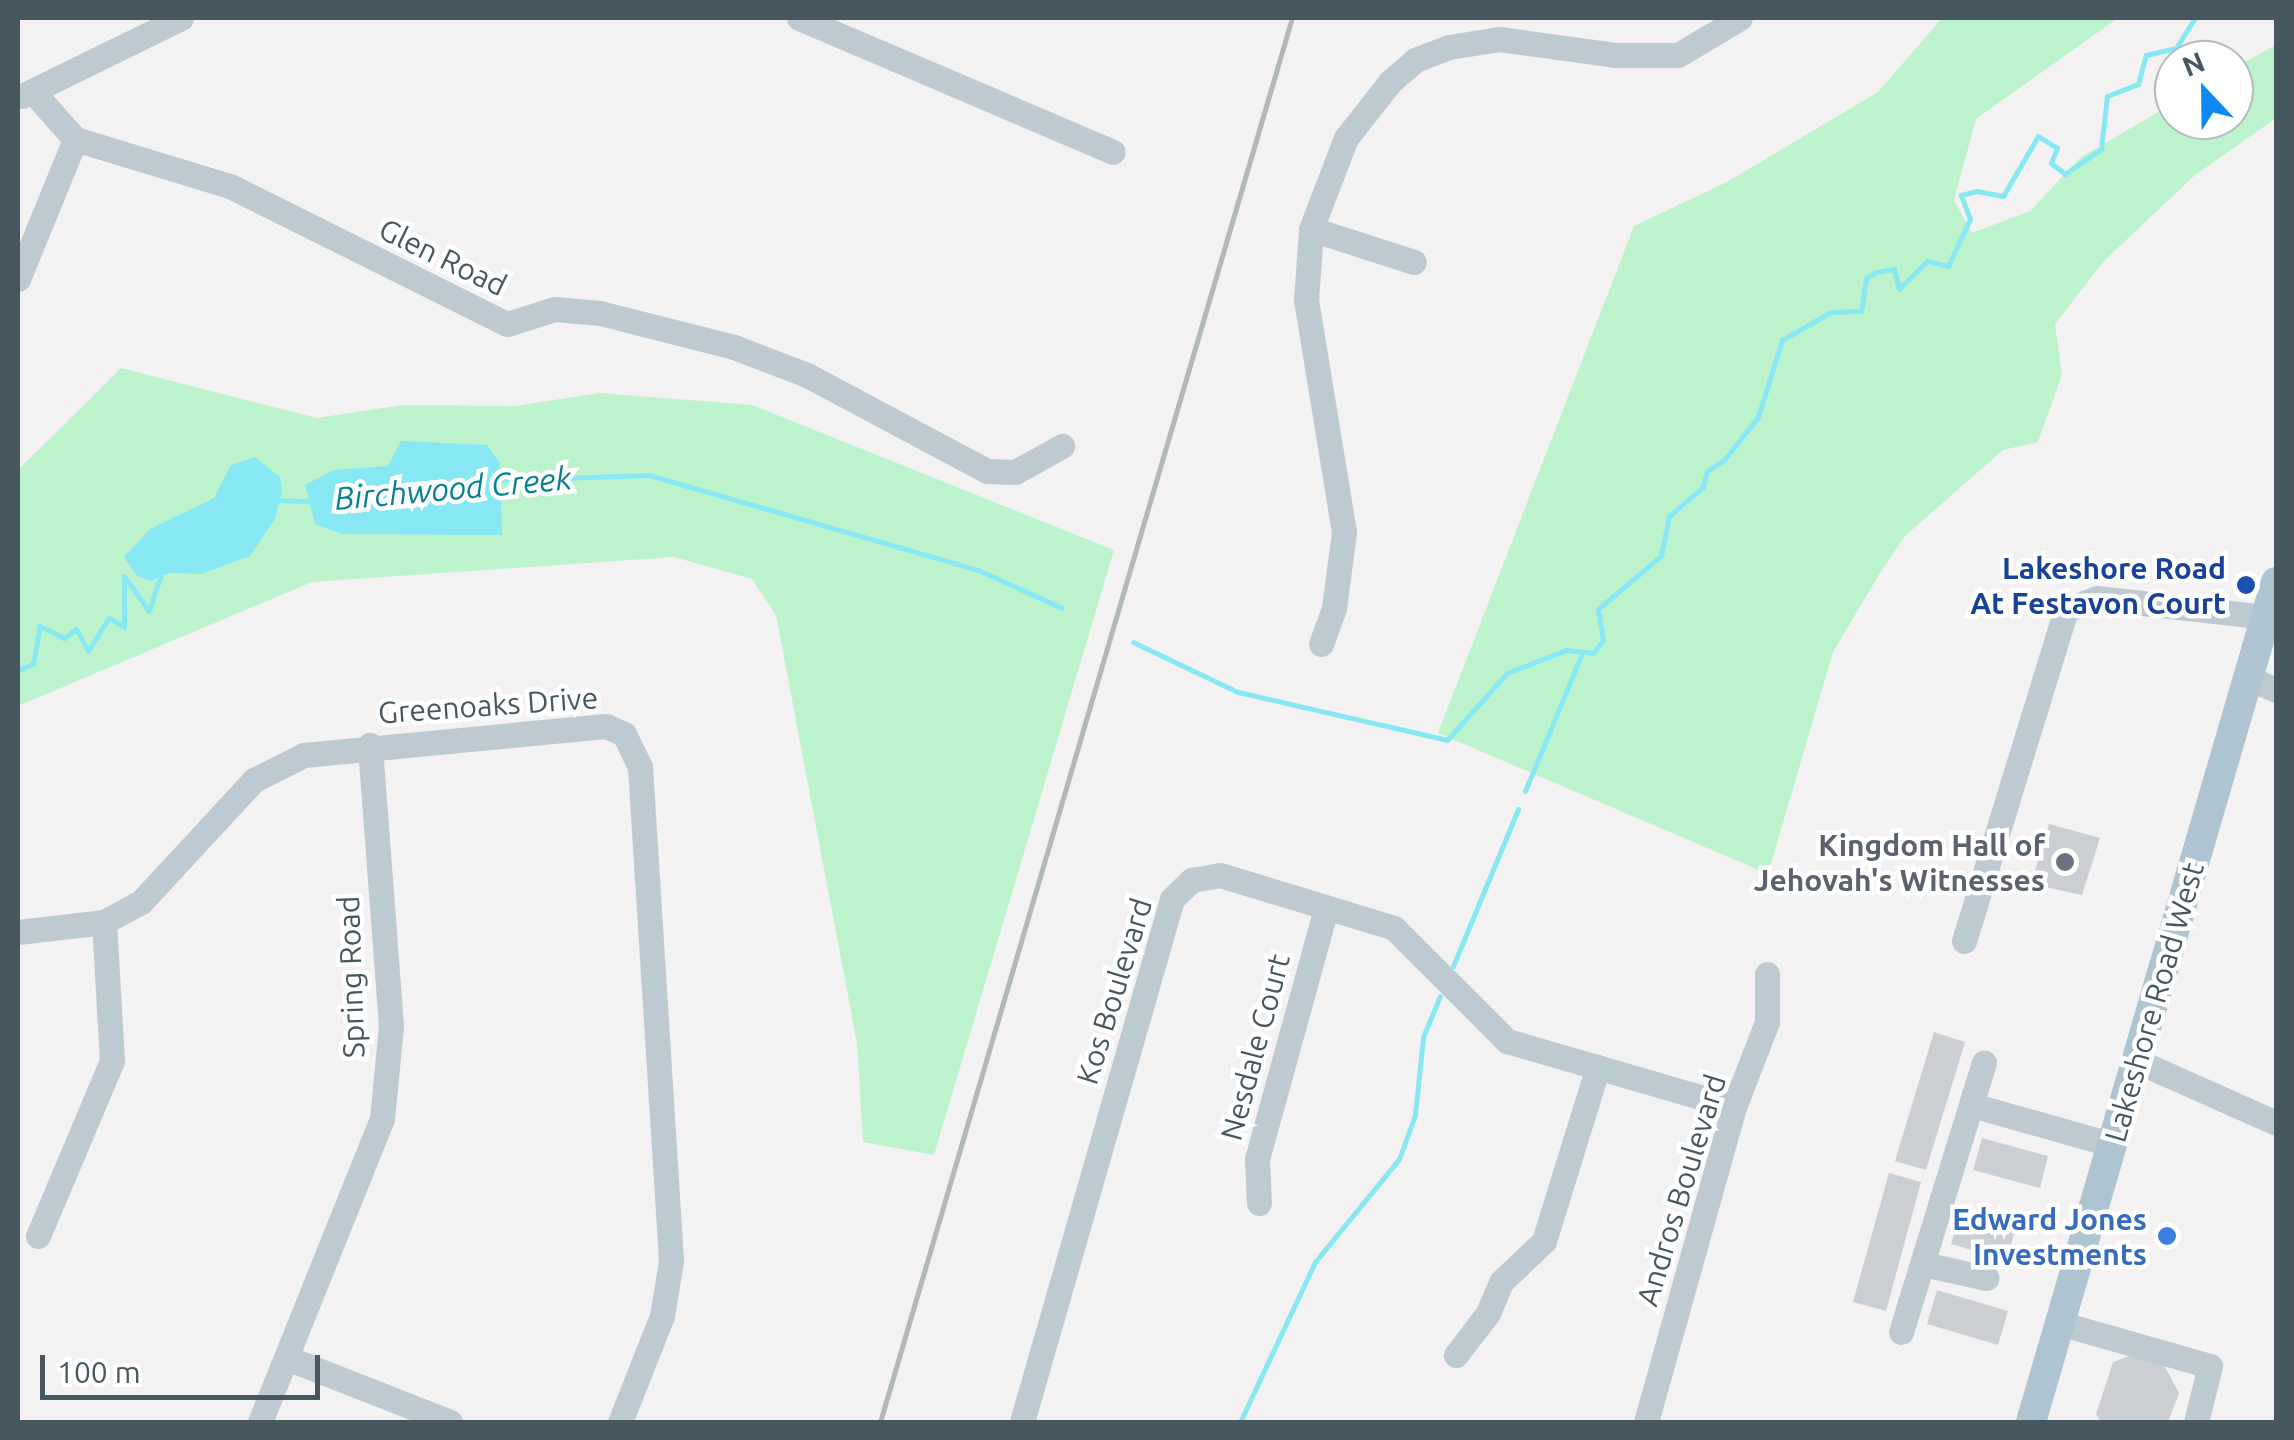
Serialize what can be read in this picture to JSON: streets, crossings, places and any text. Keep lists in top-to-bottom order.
{
  "streets": {
    "main road": ["Lakeshore Road West"],
    "street": [
      "Glen Road",
      "Greenoaks Drive",
      "Spring Road",
      "Kos Boulevard",
      "Nesdale Court",
      "Andros Boulevard"
    ]
  },
  "crossings": [
    ["Greenoaks Drive", "Spring Road"],
    ["Kos Boulevard", "Nesdale Court"],
    ["Kos Boulevard", "Andros Boulevard"]
  ],
  "water": ["Birchwood Creek"],
  "places": ["Lakeshore Road At Festavon Court", "Kingdom Hall of Jehovah's Witnesses", "Edward Jones Investments"],
  "scale_bar": "100 m",
  "north": "top"
}
